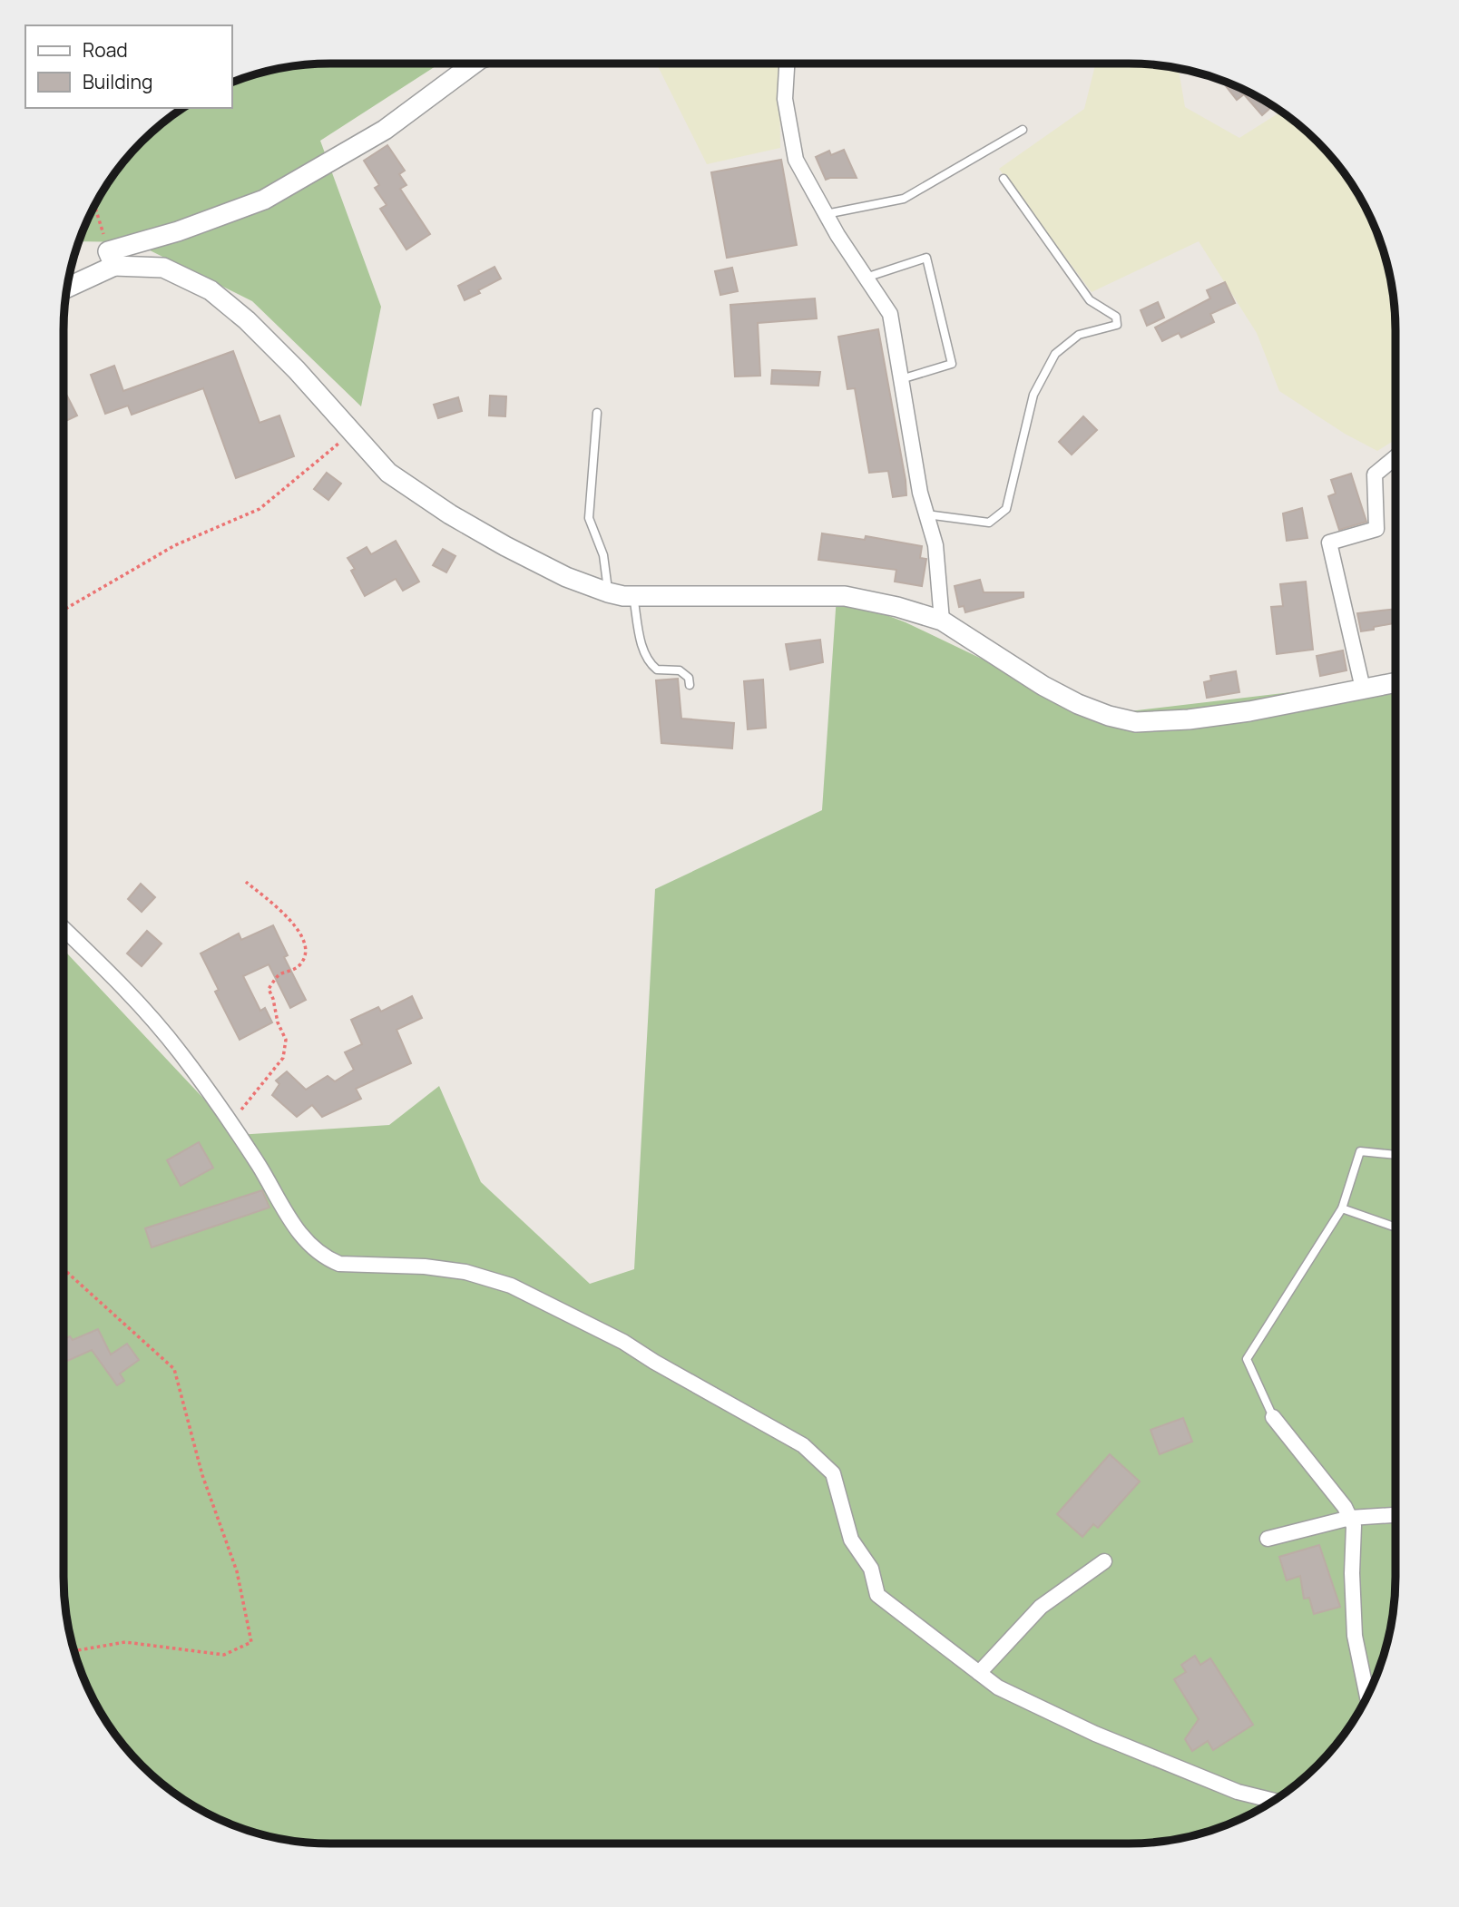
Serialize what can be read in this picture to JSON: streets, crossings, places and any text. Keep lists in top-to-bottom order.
{
  "legend": ["Road", "Building"]
}
